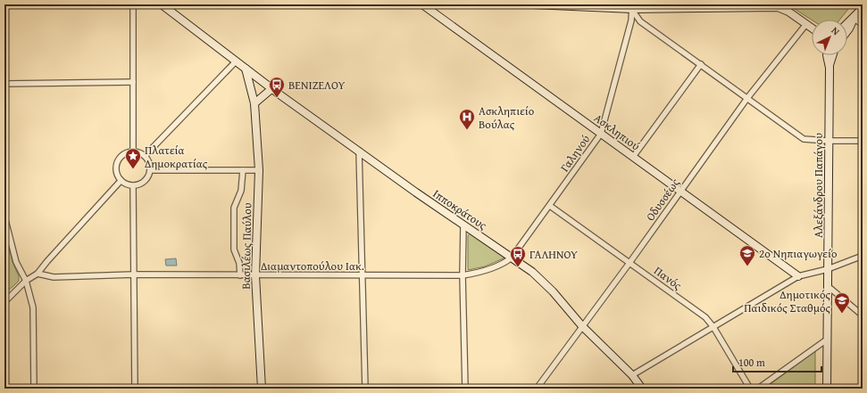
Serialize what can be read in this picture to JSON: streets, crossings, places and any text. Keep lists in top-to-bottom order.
{
  "streets": {
    "street": [
      "Ασκληπιού",
      "Γαληνού",
      "Αλεξάνδρου Παπάγου",
      "Οδυσσέως",
      "Ιπποκράτους",
      "Βασιλέως Παύλου",
      "Διαμαντοπούλου Ιακ.",
      "Πανός"
    ]
  },
  "crossings": [
    ["Ασκληπιού", "Γαληνού"],
    ["Ασκληπιού", "Οδυσσέως"],
    ["Γαληνού", "Ιπποκράτους"],
    ["Γαληνού", "Διαμαντοπούλου Ιακ."],
    ["Γαληνού", "Πανός"],
    ["Οδυσσέως", "Ιπποκράτους"],
    ["Οδυσσέως", "Πανός"],
    ["Ιπποκράτους", "Βασιλέως Παύλου"],
    ["Ιπποκράτους", "Διαμαντοπούλου Ιακ."],
    ["Βασιλέως Παύλου", "Διαμαντοπούλου Ιακ."]
  ],
  "places": {
    "bus stop": ["ΒΕΝΙΖΕΛΟΥ", "ΓΑΛΗΝΟΥ"],
    "hospital": ["Ασκληπιείο Βούλας"],
    "place": ["Πλατεία Δημοκρατίας"],
    "school or university": ["2ο Νηπιαγωγείο", "Δημοτικός Παιδικός Σταθμός"]
  },
  "scale_bar": "100 m",
  "north": "top right"
}
